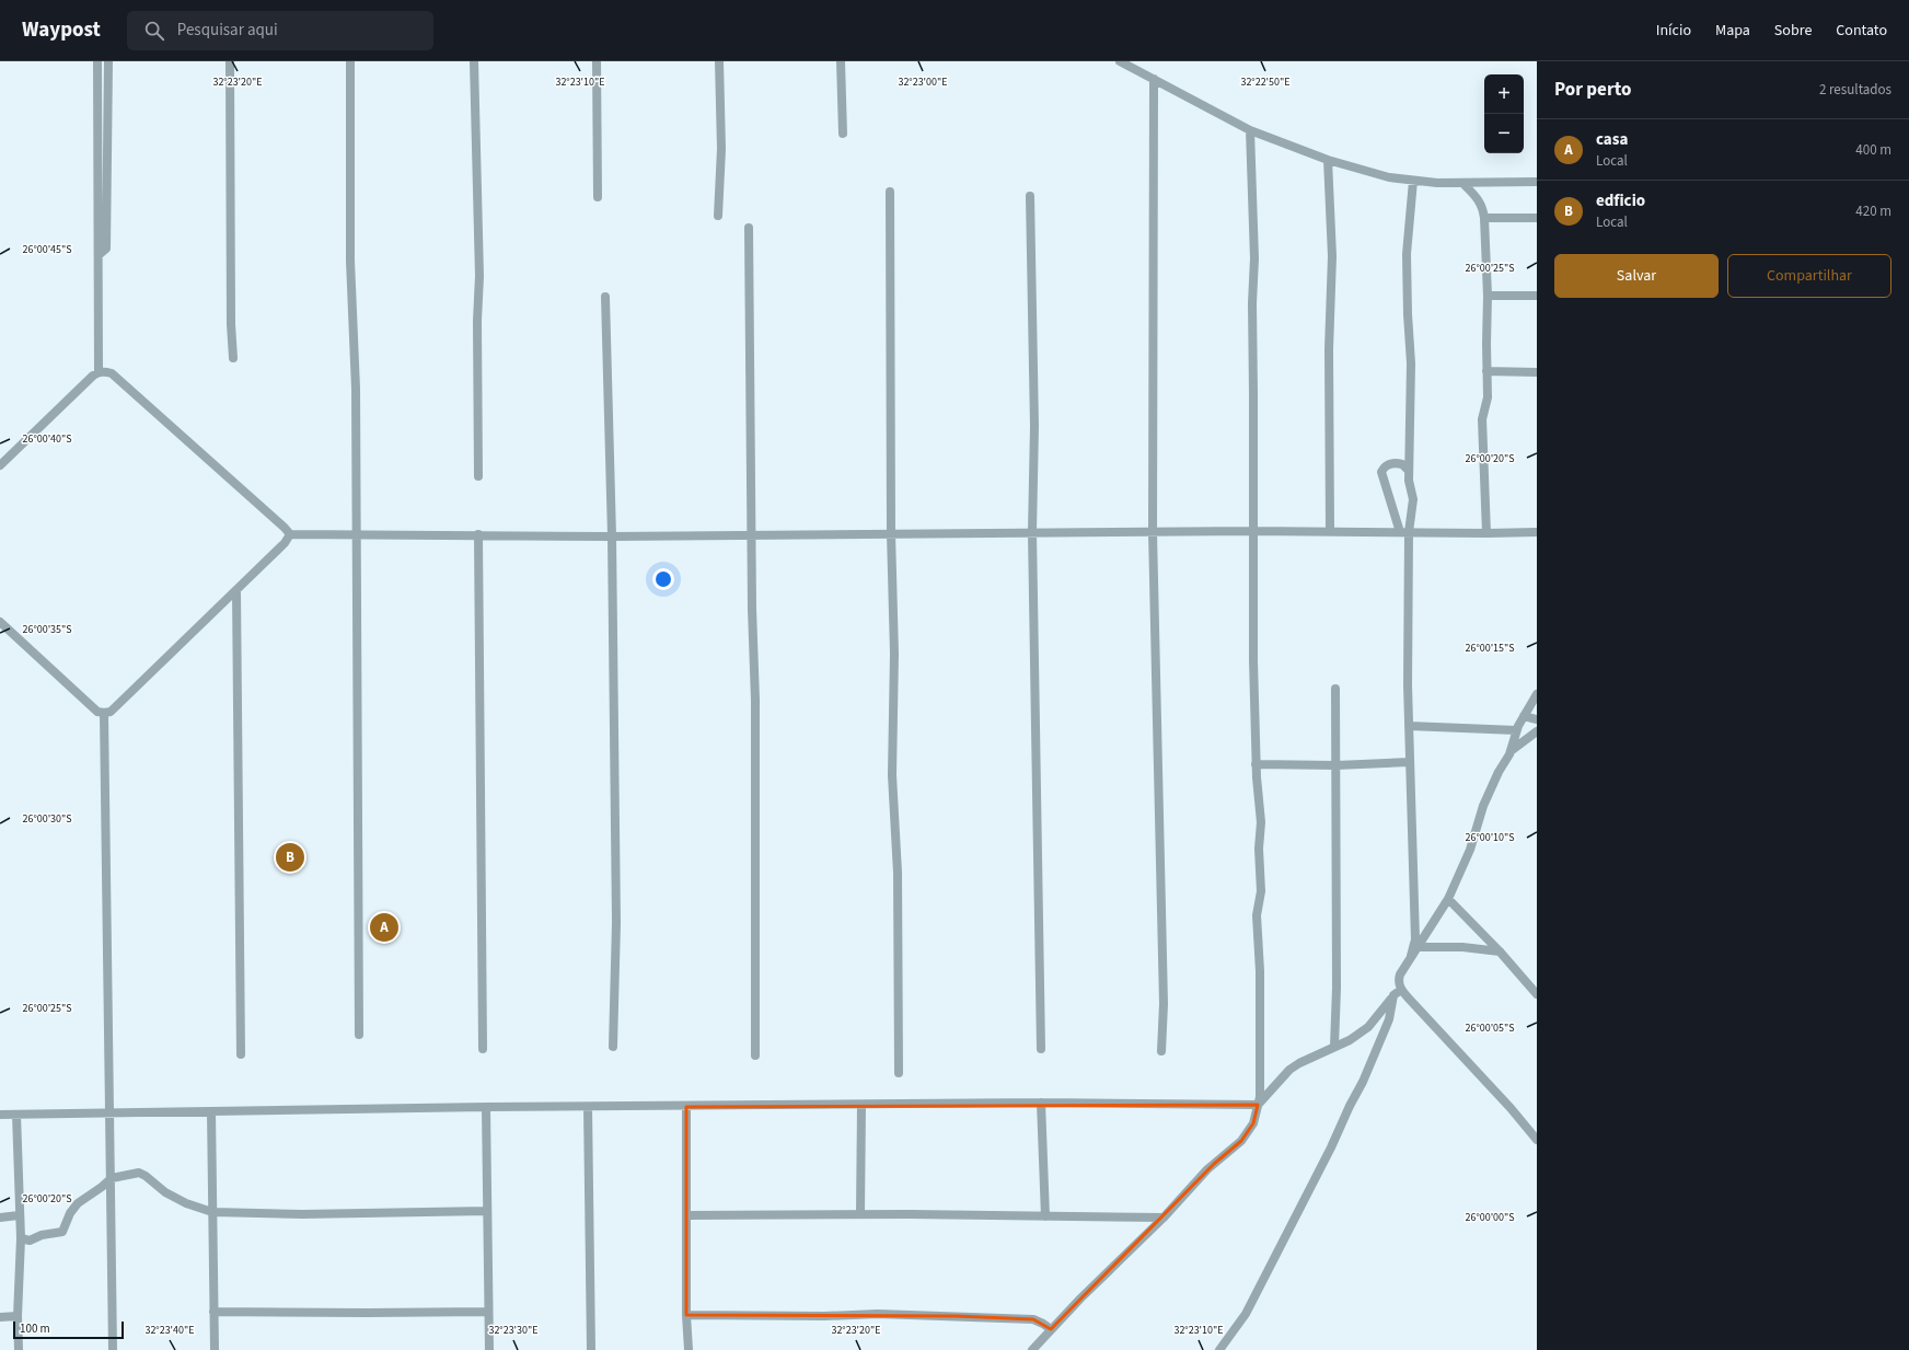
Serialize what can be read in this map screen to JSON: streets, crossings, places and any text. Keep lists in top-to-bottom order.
{
  "scale_bar": "100 m",
  "page": {
    "header": "Waypost",
    "search": "Pesquisar aqui",
    "nav": [
      "Início",
      "Mapa",
      "Sobre",
      "Contato"
    ],
    "heading": ["Por perto", "2 resultados"],
    "map_buttons": ["+", "−"],
    "list": [
      {
        "mark": "A",
        "name": "casa",
        "note": "Local",
        "value": "400 m"
      },
      {
        "mark": "B",
        "name": "edficio",
        "note": "Local",
        "value": "420 m"
      }
    ],
    "buttons": ["Salvar", "Compartilhar"],
    "pins": ["B", "A"],
    "scale": "100 m"
  },
  "coordinates": [
    "32°23'00\"E",
    "32°23'20\"E",
    "32°23'10\"E",
    "32°22'50\"E",
    "26°00'45\"S",
    "26°00'25\"S",
    "26°00'40\"S",
    "26°00'20\"S",
    "26°00'35\"S",
    "26°00'15\"S",
    "26°00'30\"S",
    "26°00'10\"S",
    "26°00'05\"S",
    "26°00'00\"S",
    "32°23'40\"E",
    "32°23'30\"E"
  ]
}
